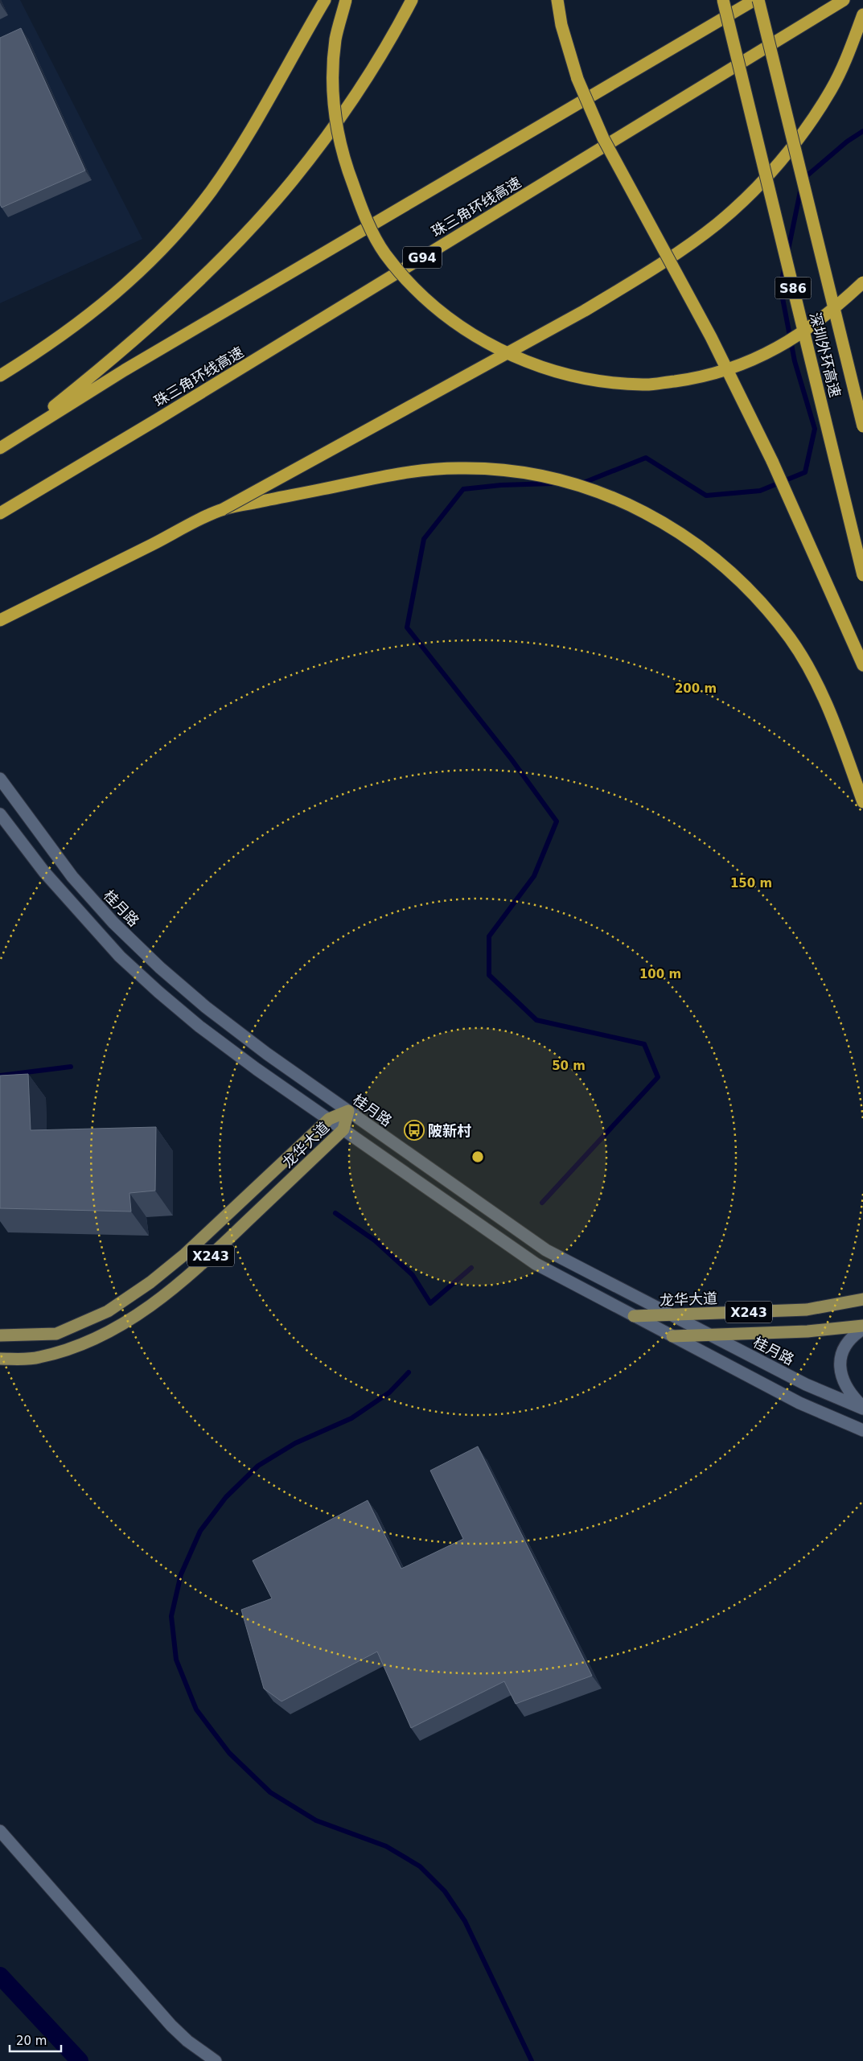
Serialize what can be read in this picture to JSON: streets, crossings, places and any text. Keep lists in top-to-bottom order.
{
  "streets": {
    "highway": [
      "珠三角环线高速",
      "G94",
      "S86",
      "深圳外环高速"
    ],
    "main road": ["桂月路", "龙华大道", "X243"]
  },
  "crossings": [
    ["桂月路", "龙华大道"],
    ["桂月路", "X243"]
  ],
  "places": {
    "bus stop": ["陂新村"]
  },
  "scale_bar": "20 m",
  "rings": [
    "200 m",
    "150 m",
    "100 m",
    "50 m"
  ]
}
